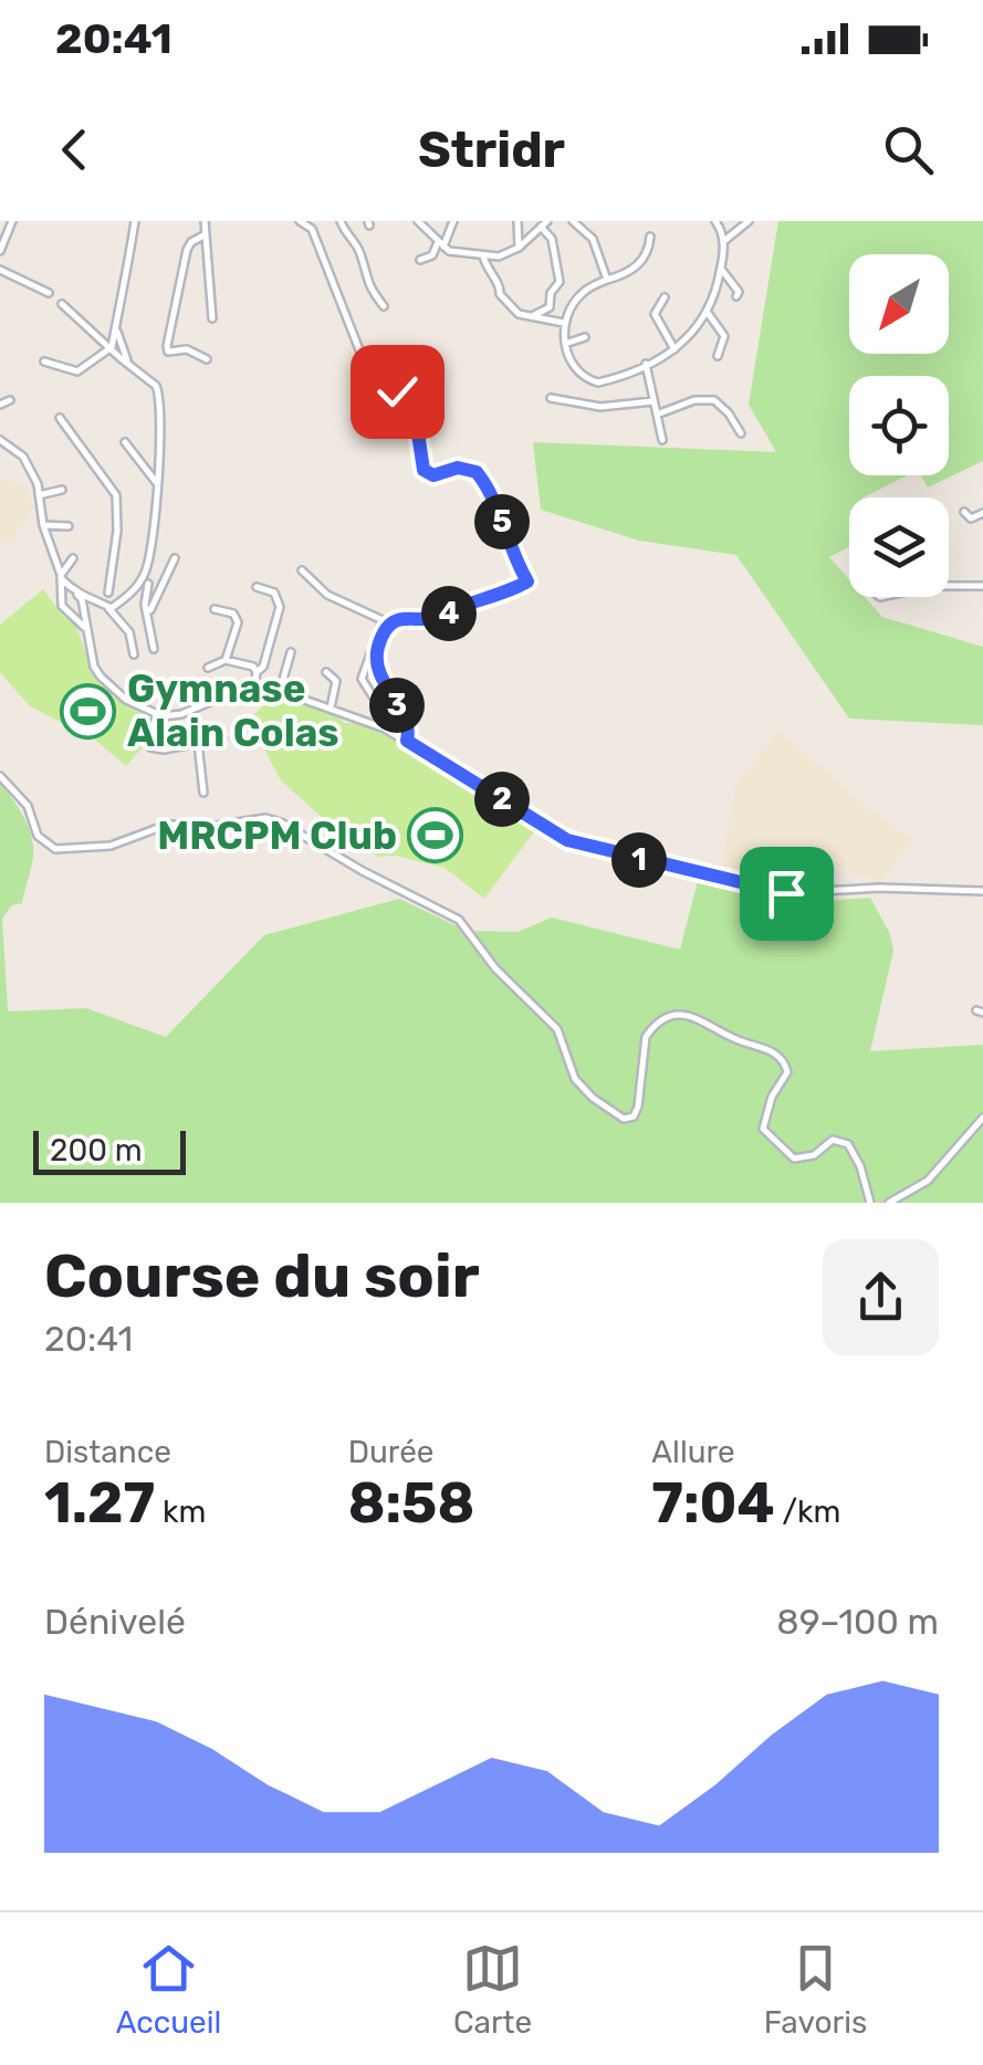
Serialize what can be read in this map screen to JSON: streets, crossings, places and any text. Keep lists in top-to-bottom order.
{
  "places": {
    "sports": ["Gymnase Alain Colas", "MRCPM Club"]
  },
  "scale_bar": "200 m",
  "north": "bottom left",
  "page": {
    "status": "20:41",
    "header": "Stridr",
    "pins": [
      "5",
      "4",
      "3",
      "2",
      "1"
    ],
    "scale": "200 m",
    "heading": ["Course du soir", "20:41"],
    "stats": [
      ["Distance", "1.27 km"],
      ["Durée", "8:58"],
      ["Allure", "7:04 /km"]
    ],
    "chart": ["Dénivelé", "89–100 m"],
    "tabs": ["Accueil", "Carte", "Favoris"]
  }
}
